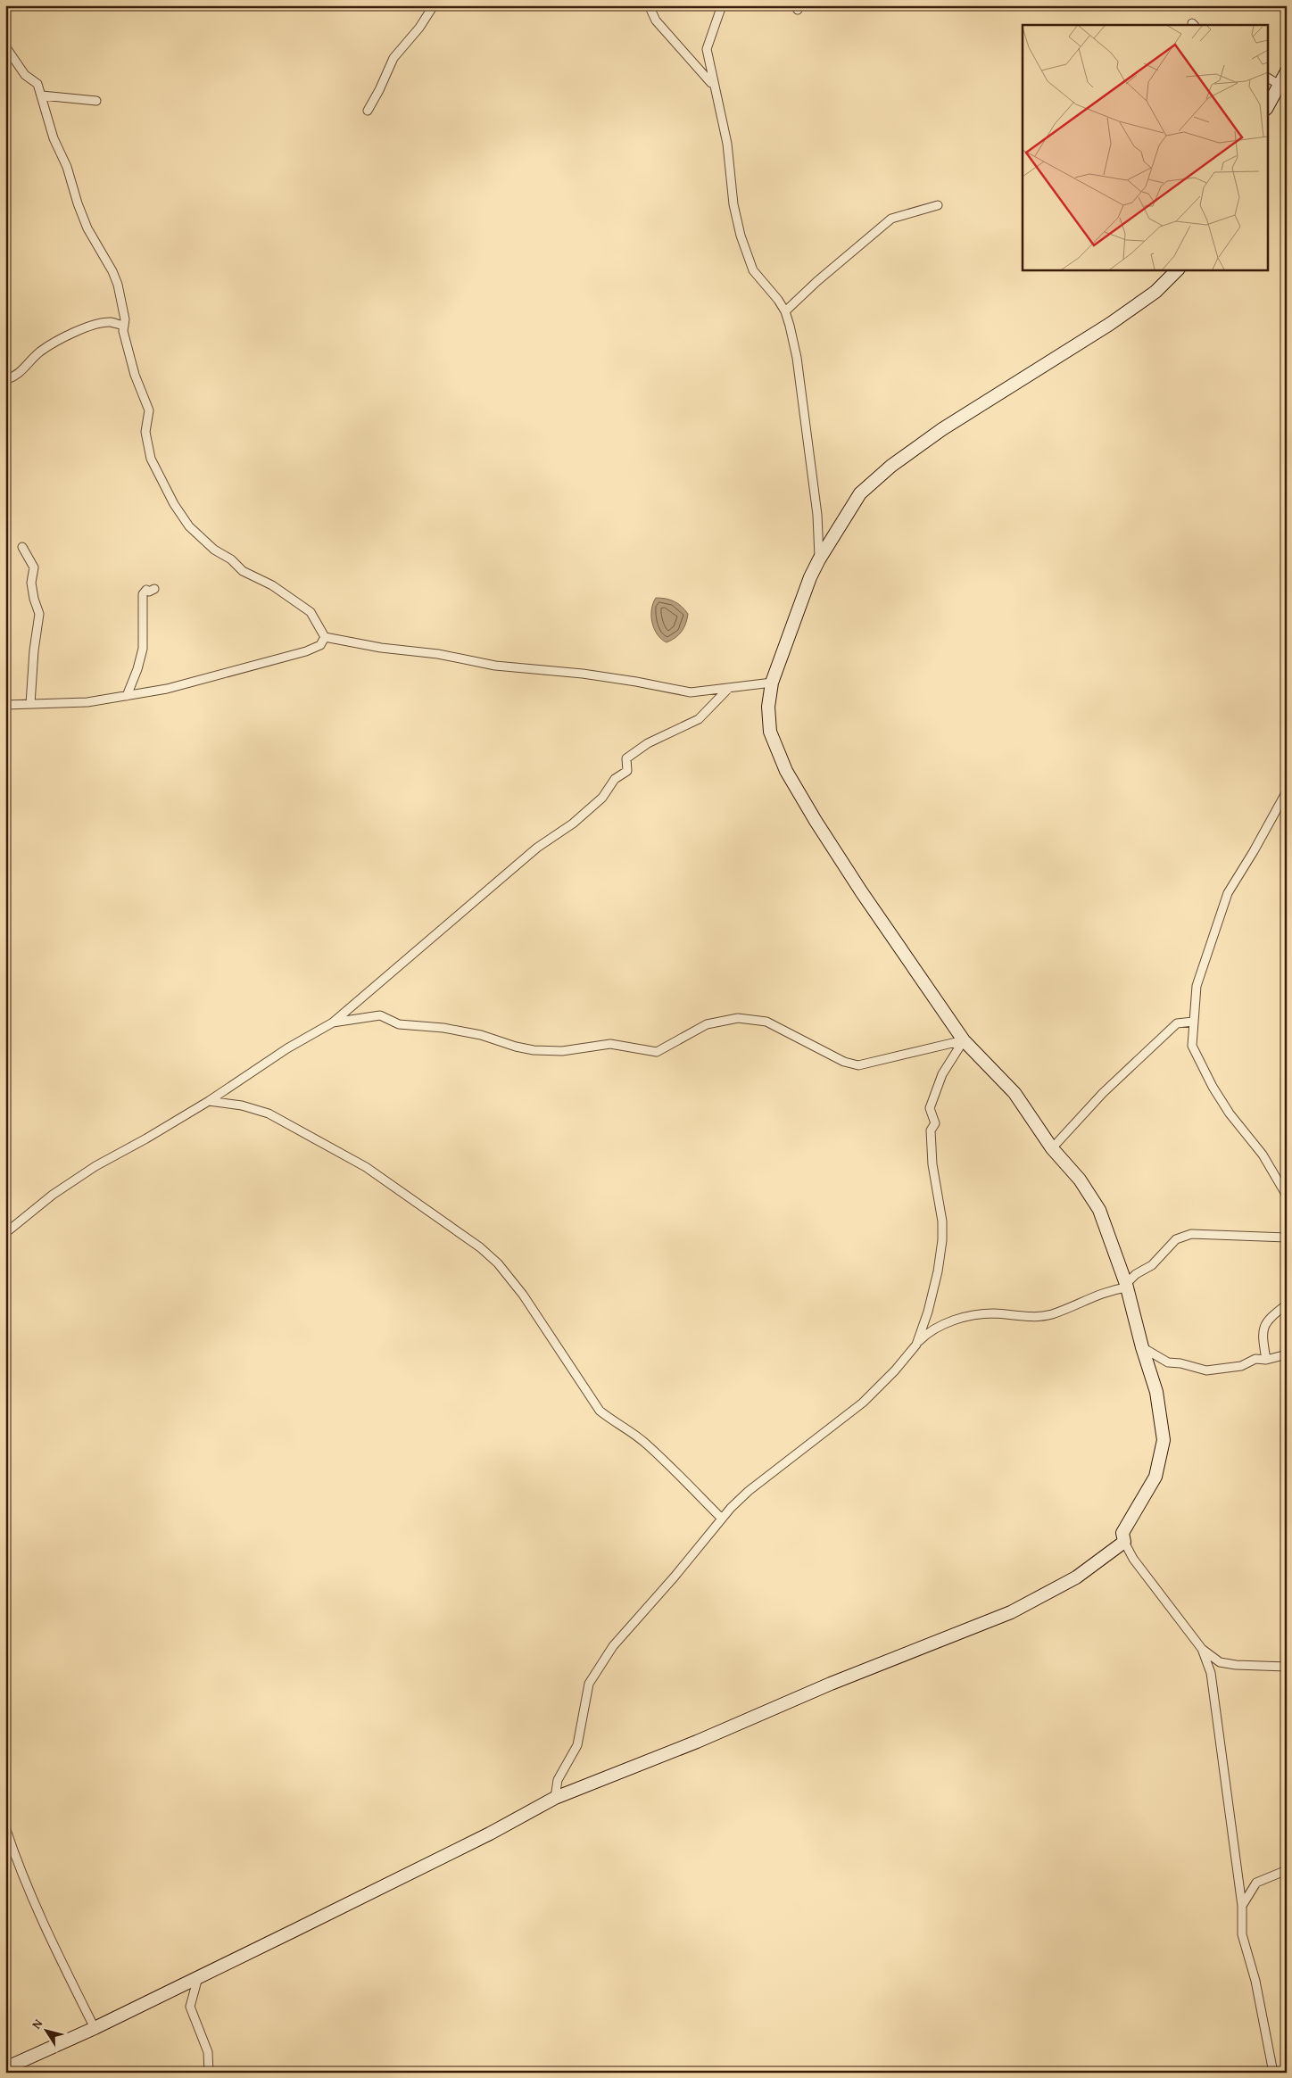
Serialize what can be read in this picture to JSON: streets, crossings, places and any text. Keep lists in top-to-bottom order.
{
  "north": "top left"
}
